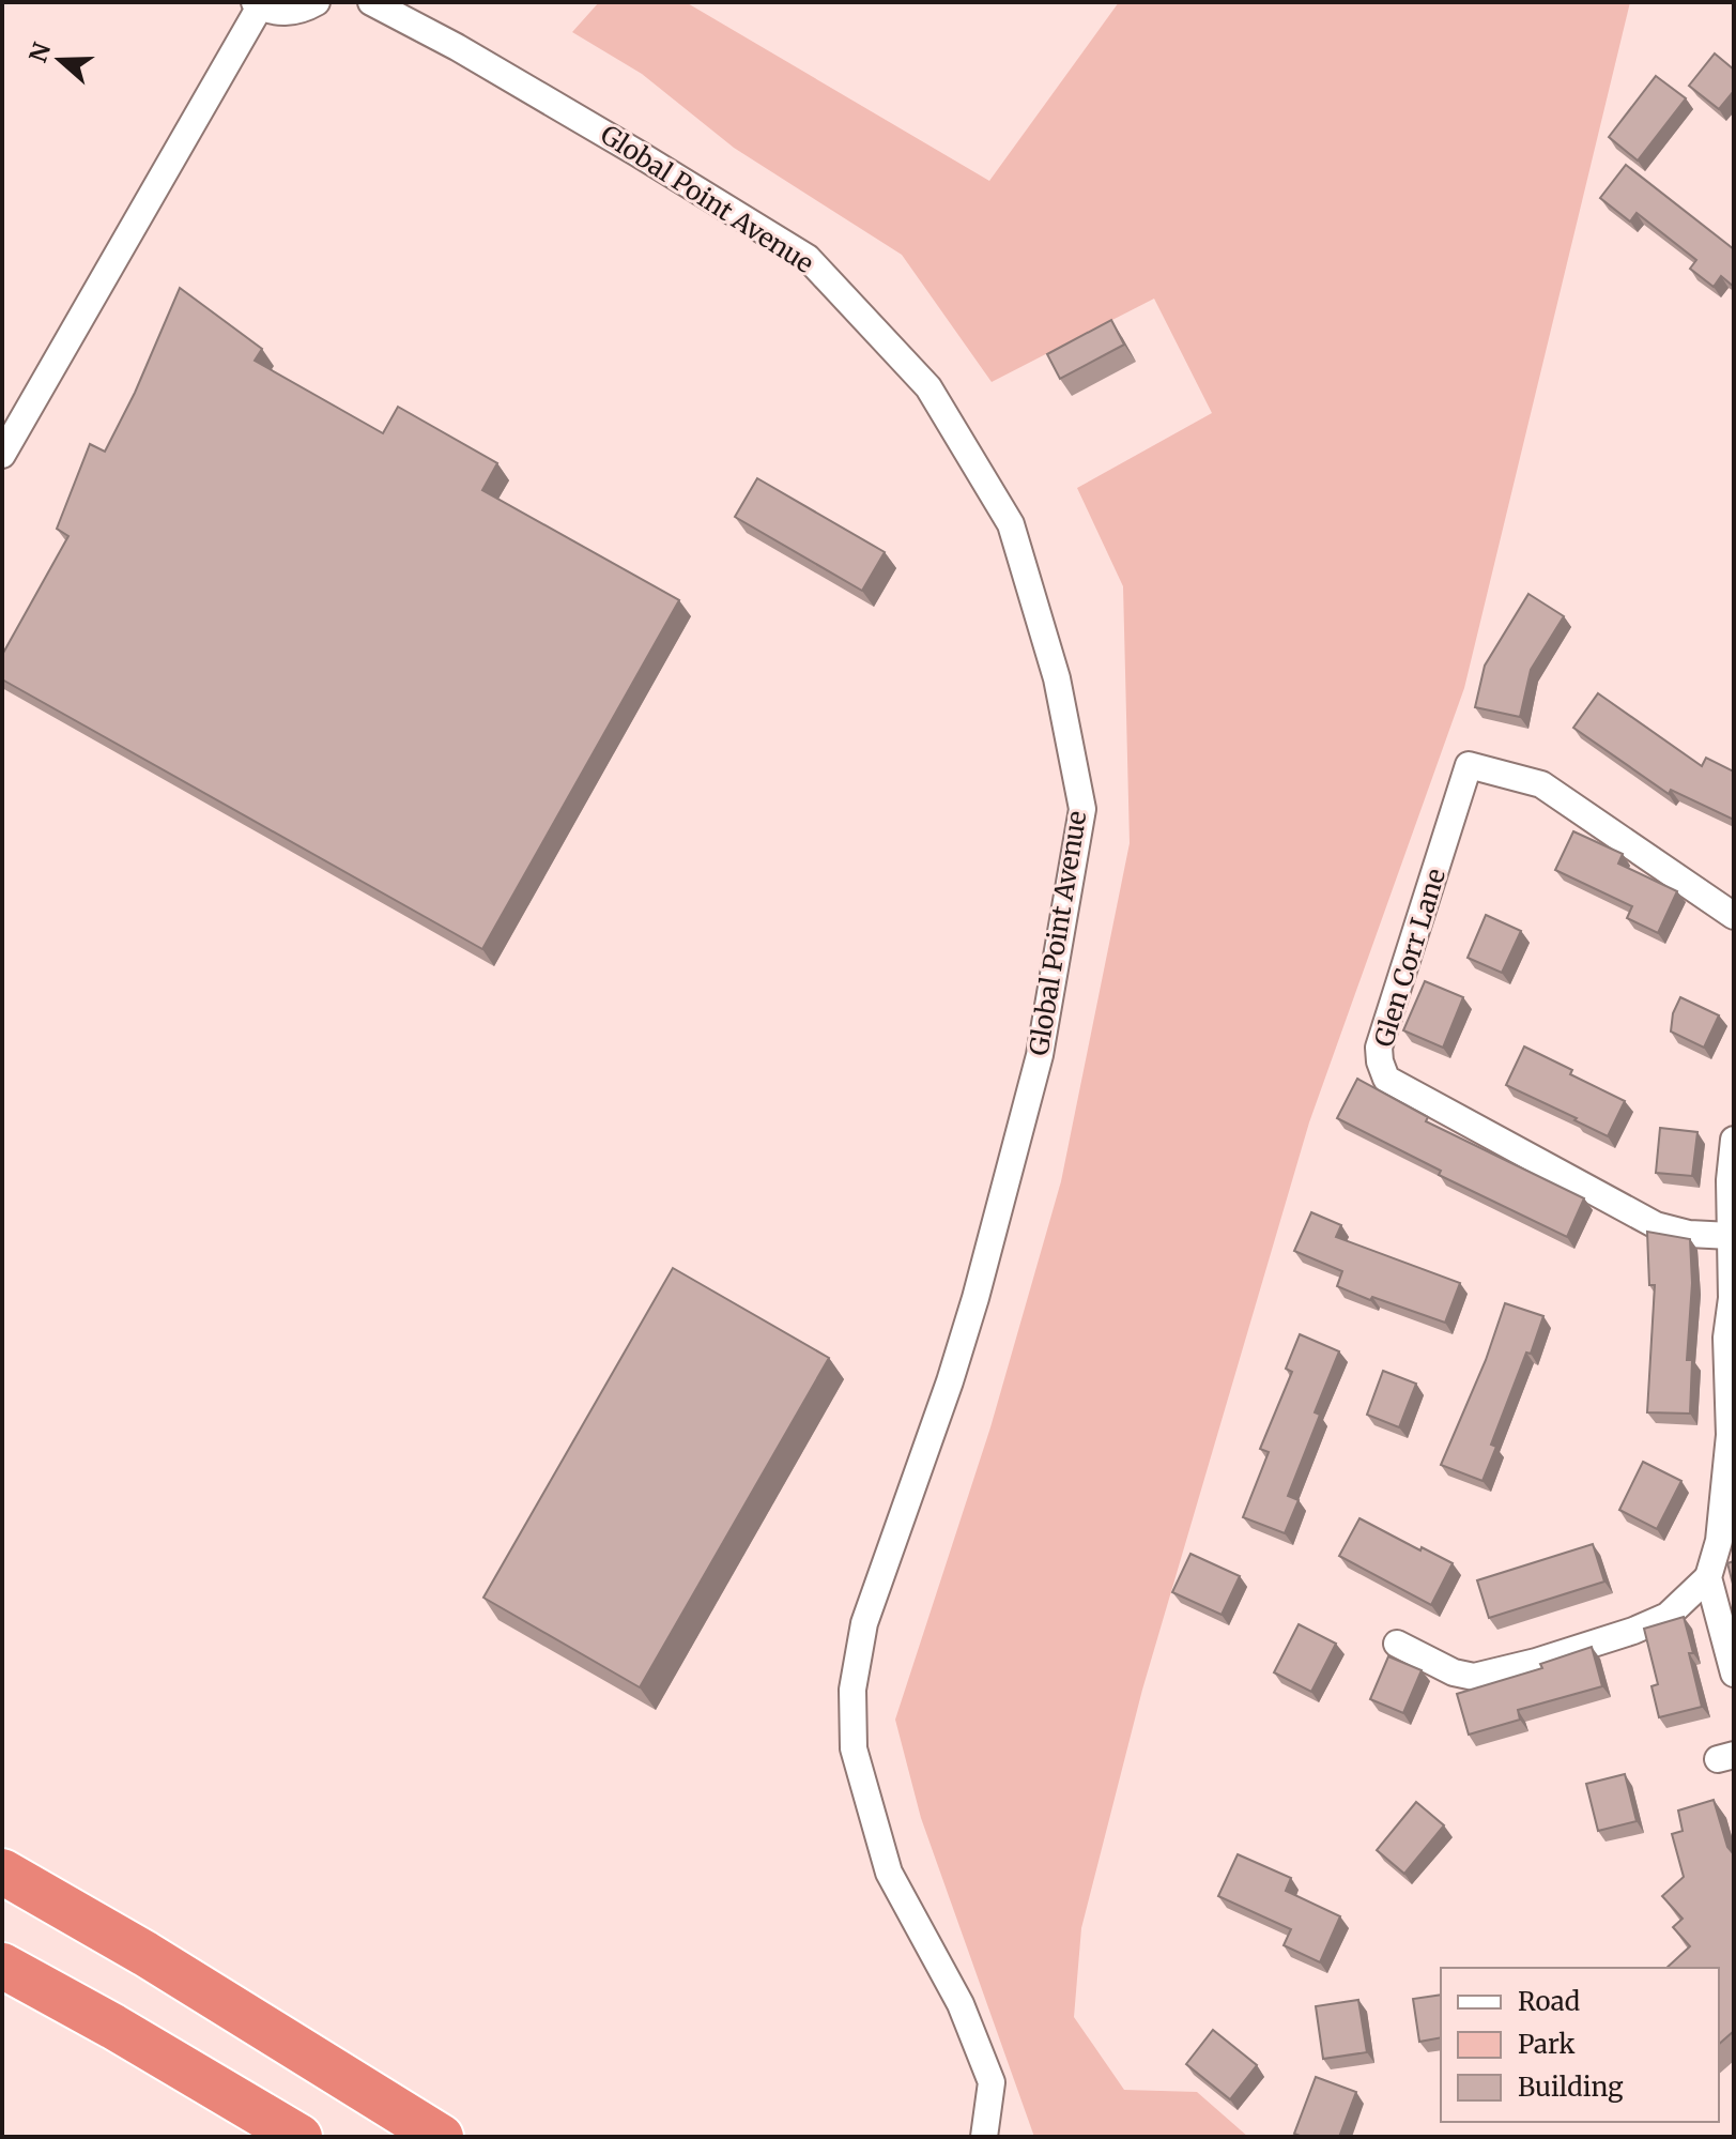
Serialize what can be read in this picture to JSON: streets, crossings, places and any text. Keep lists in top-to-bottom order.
{
  "streets": {
    "street": ["Global Point Avenue", "Glen Corr Lane"]
  },
  "legend": ["Road", "Park", "Building"],
  "north": "left"
}
